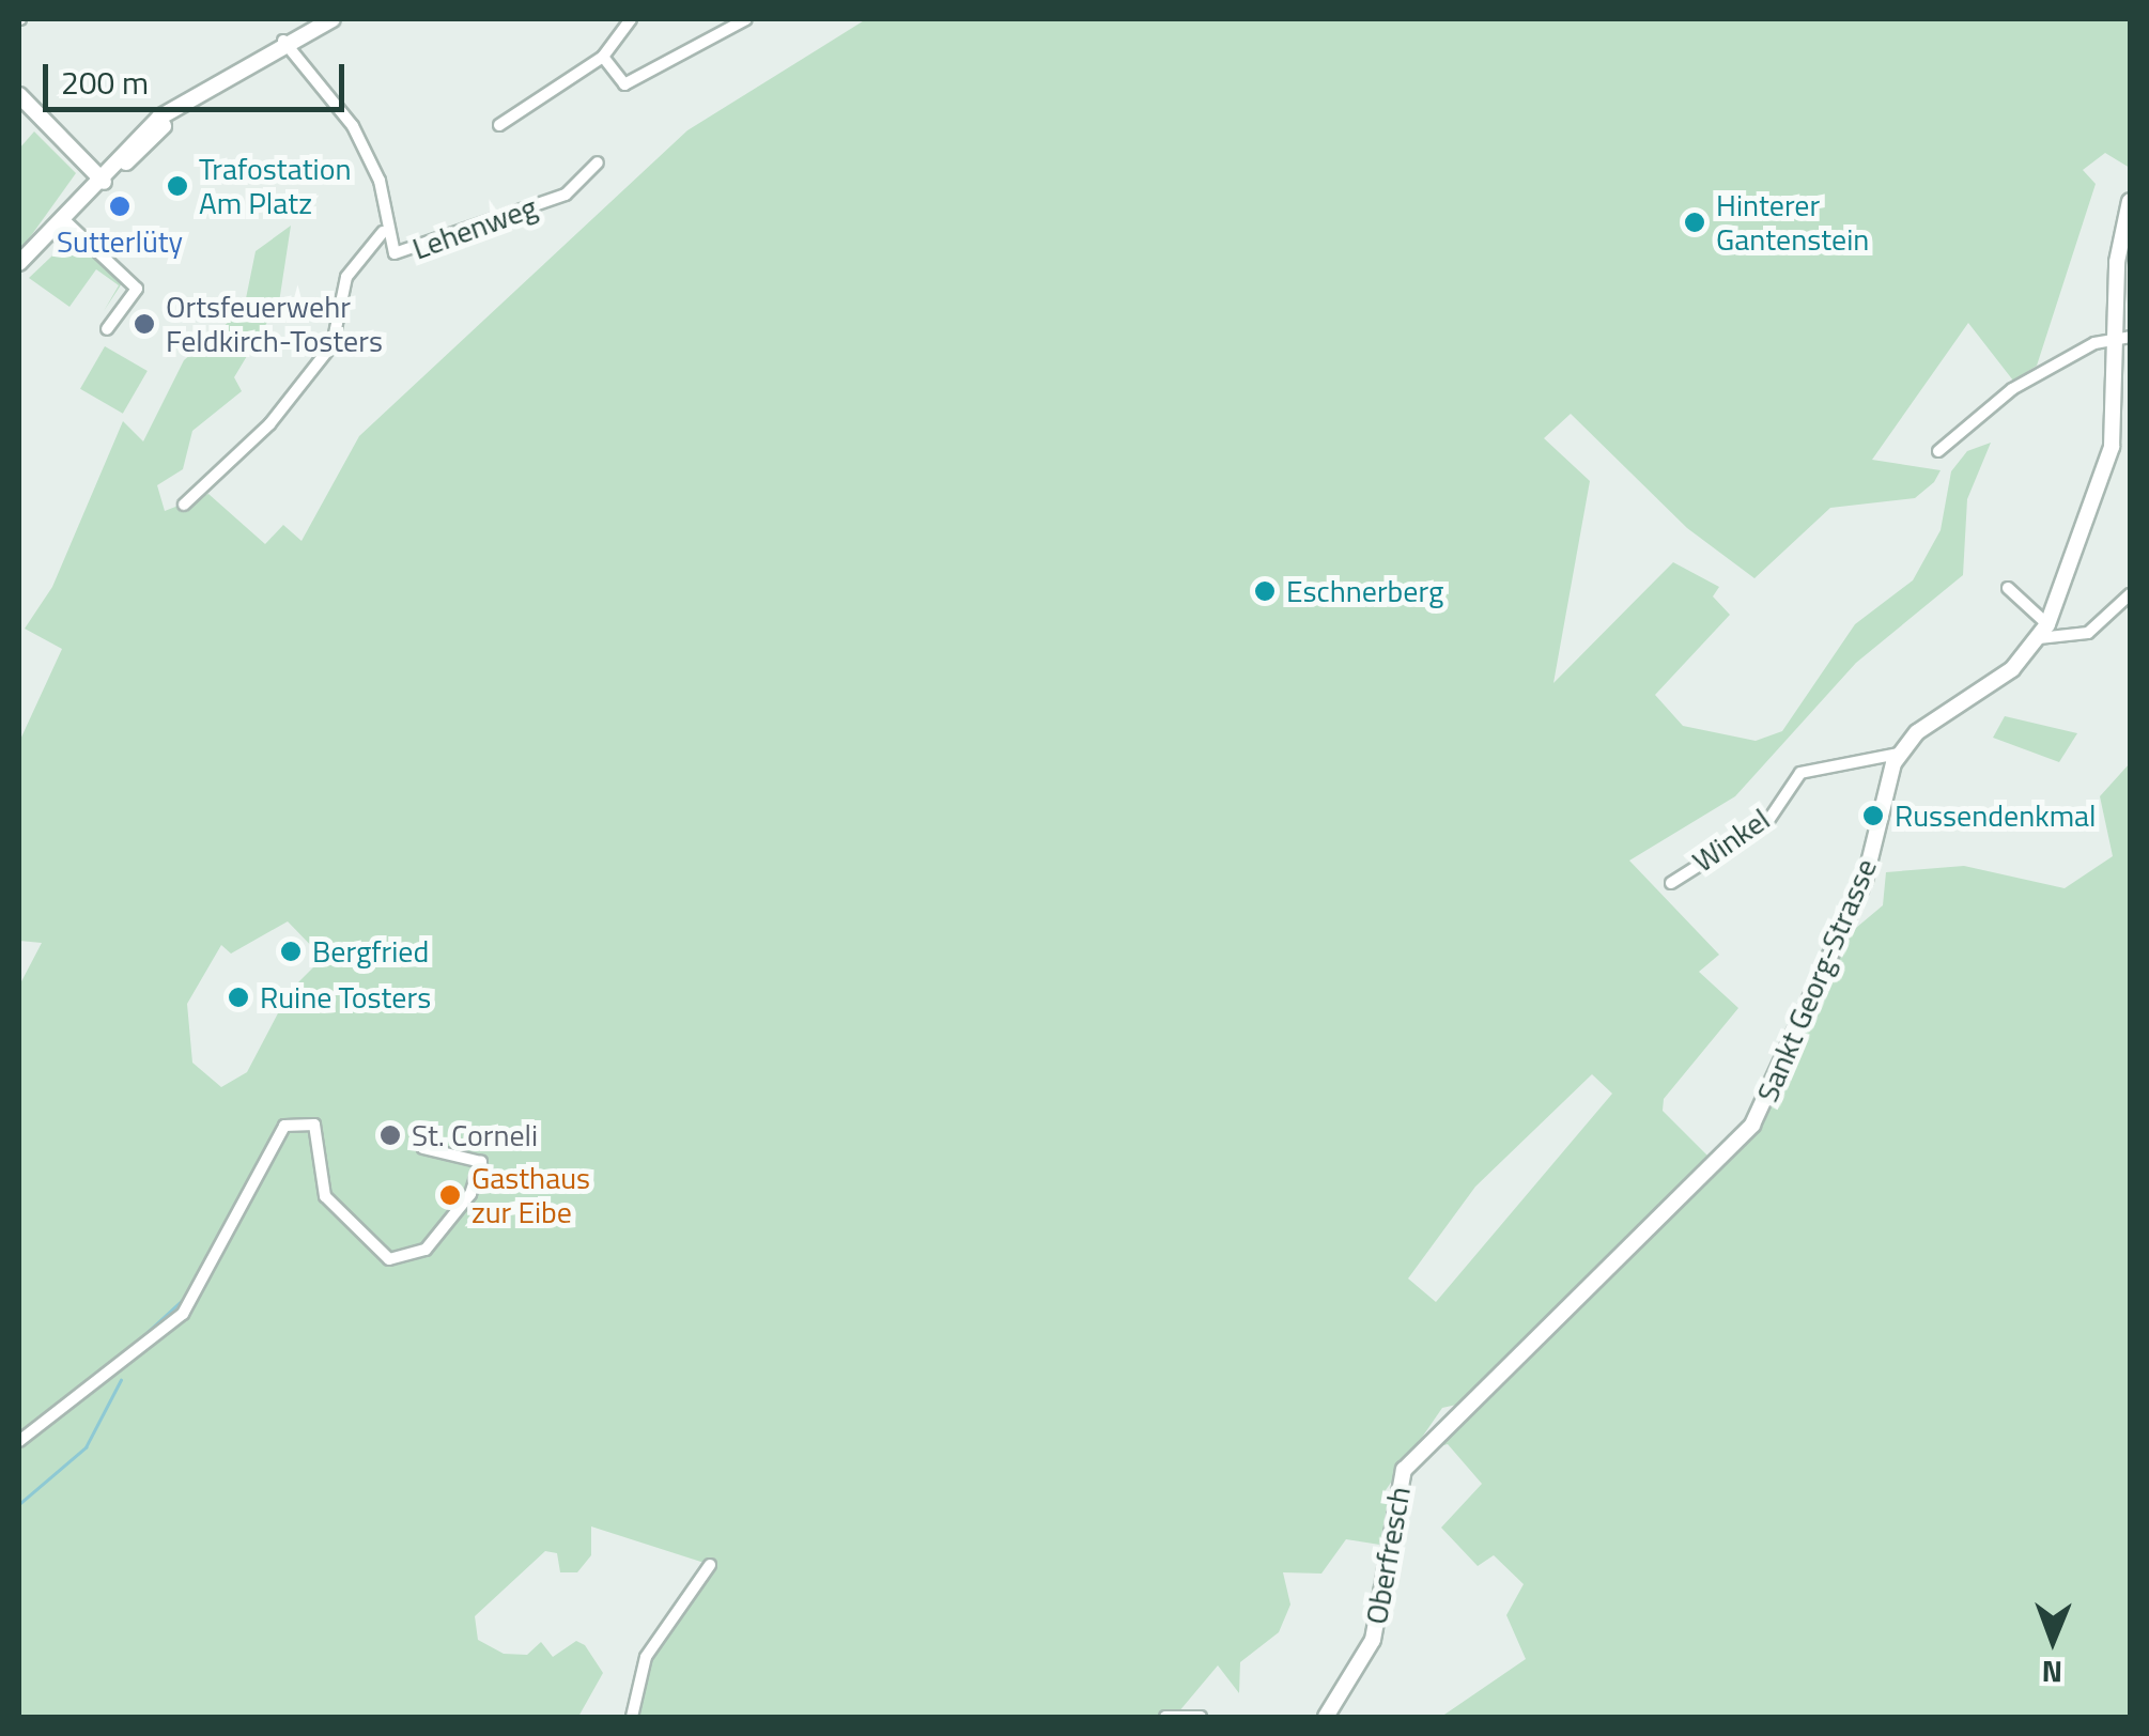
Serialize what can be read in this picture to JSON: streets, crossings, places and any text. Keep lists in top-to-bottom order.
{
  "streets": {
    "street": [
      "Lehenweg",
      "Winkel",
      "Sankt Georg-Strasse",
      "Oberfresch"
    ]
  },
  "crossings": [
    ["Winkel", "Sankt Georg-Strasse"],
    ["Sankt Georg-Strasse", "Oberfresch"]
  ],
  "places": [
    "Trafostation Am Platz",
    "Sutterlüty",
    "Hinterer Gantenstein",
    "Ortsfeuerwehr Feldkirch-Tosters",
    "Eschnerberg",
    "Russendenkmal",
    "Bergfried",
    "Ruine Tosters",
    "St. Corneli",
    "Gasthaus zur Eibe"
  ],
  "scale_bar": "200 m",
  "north": "bottom"
}
